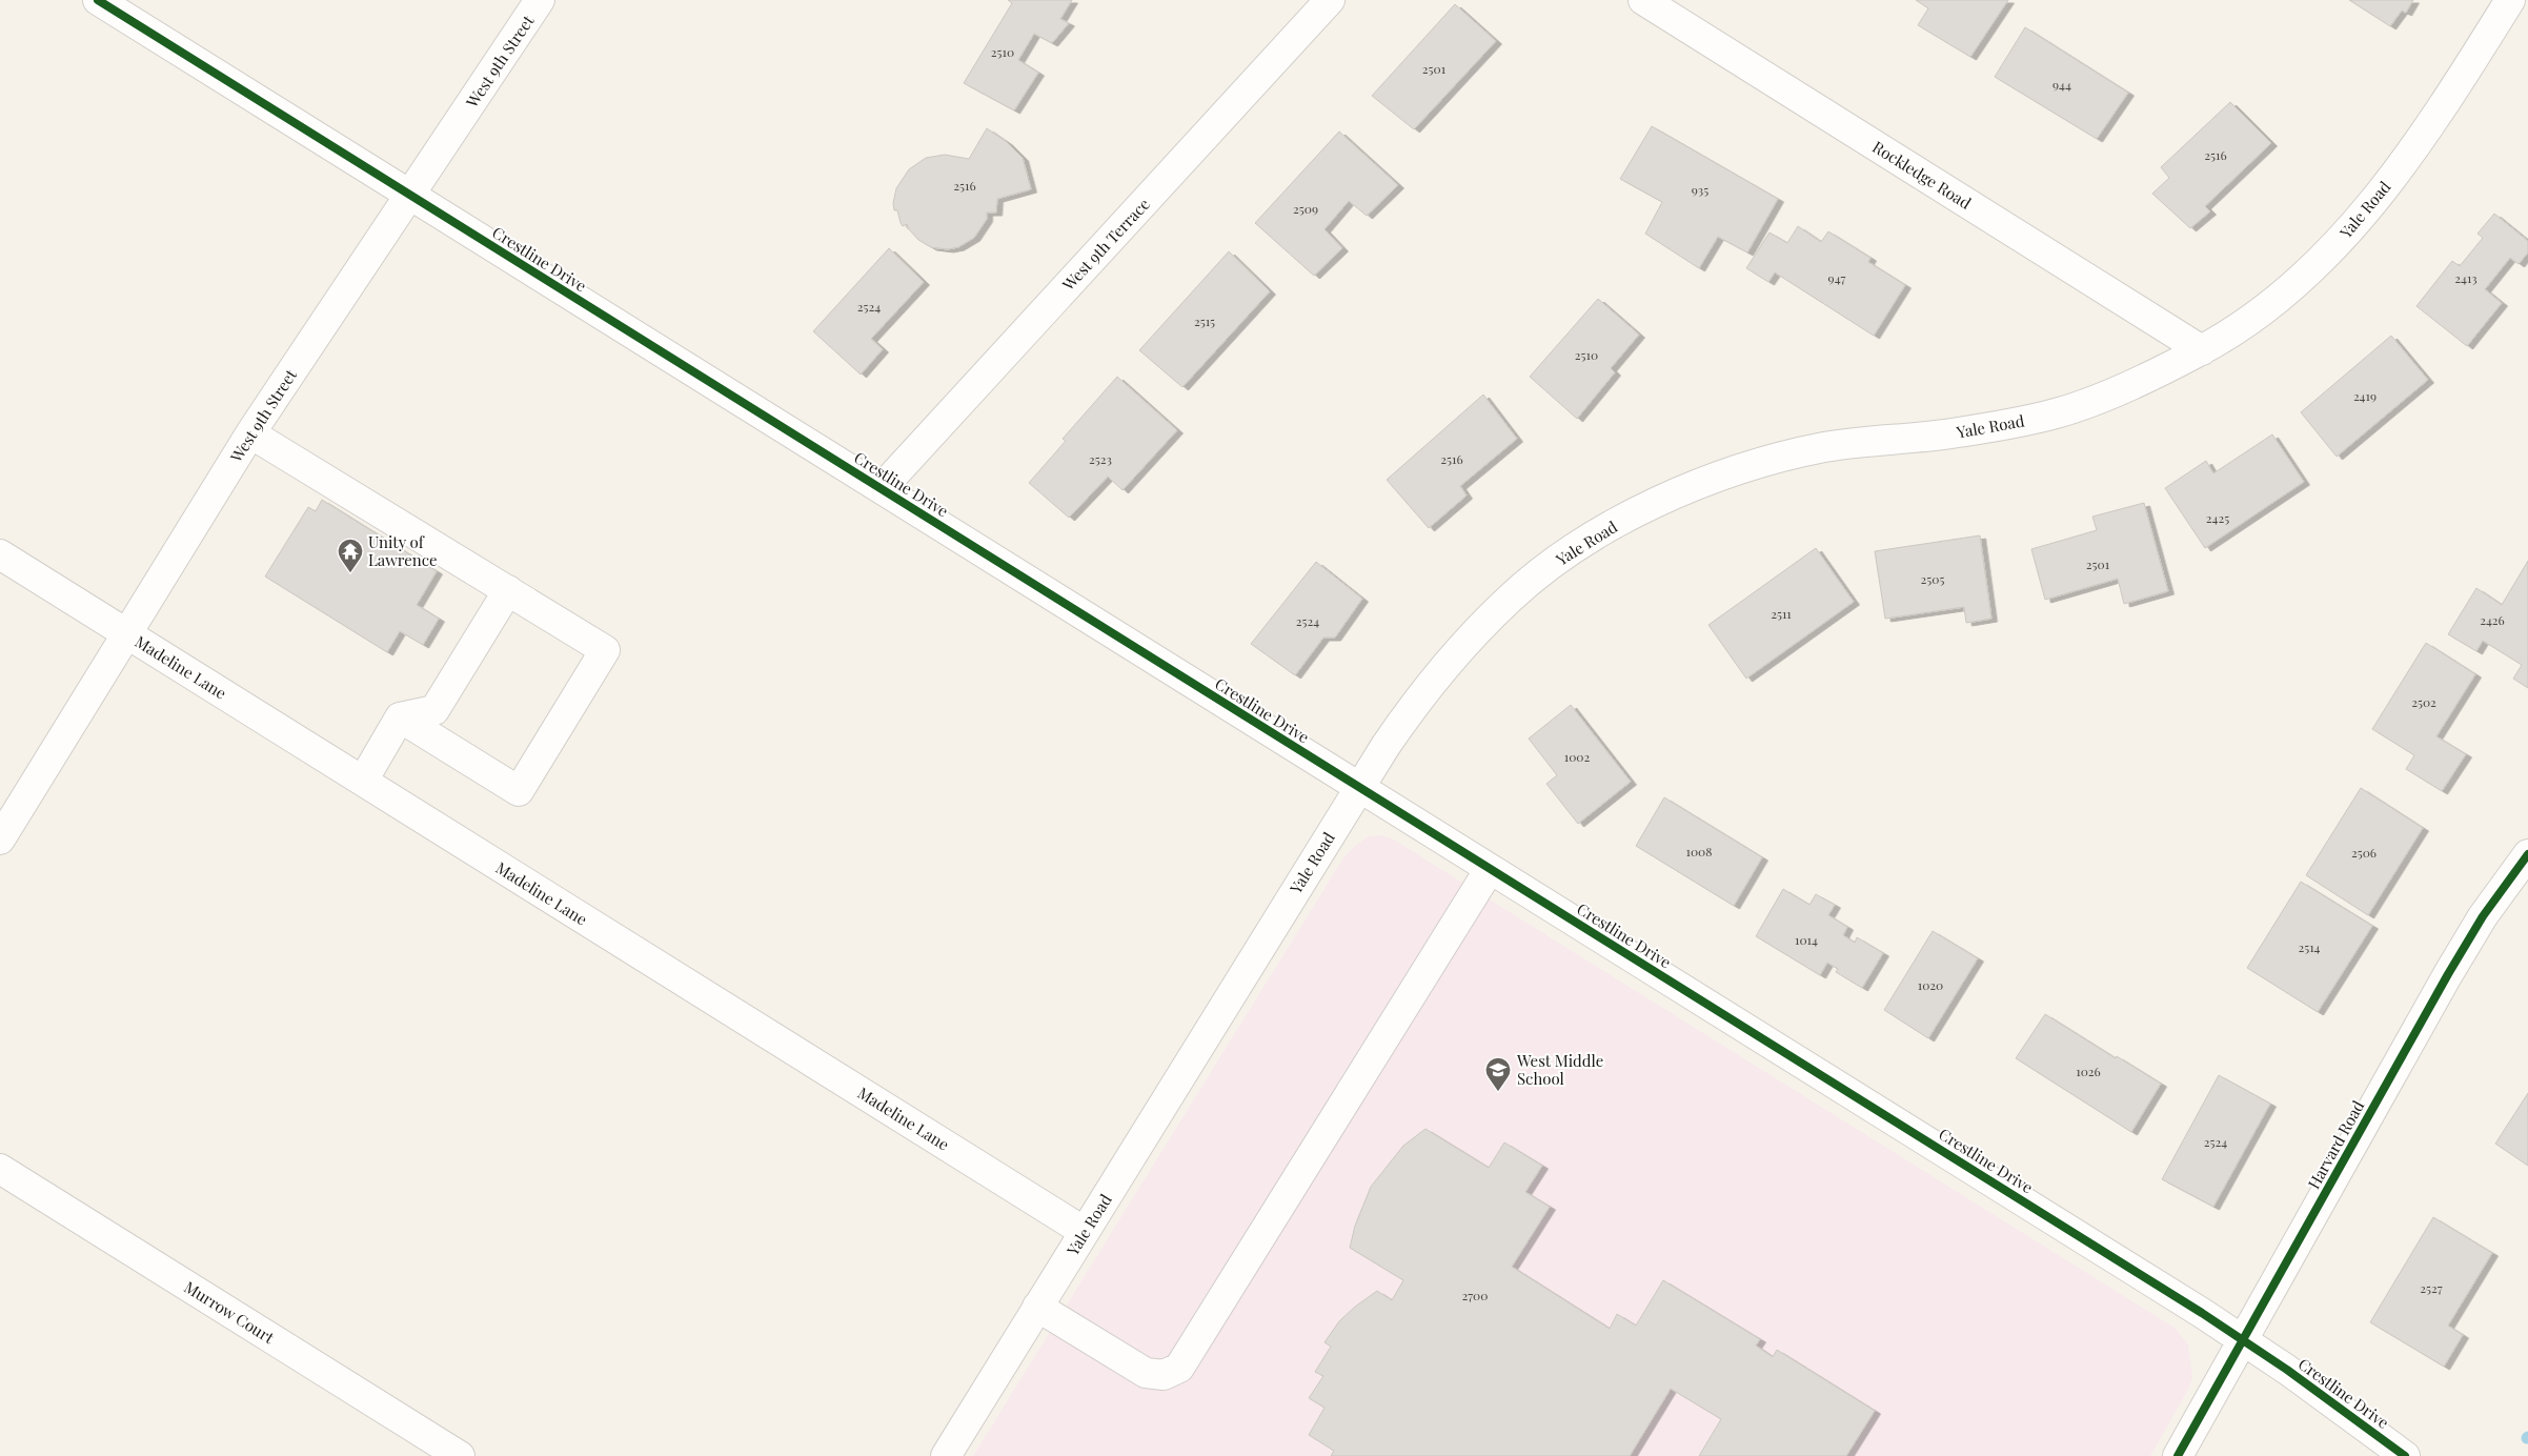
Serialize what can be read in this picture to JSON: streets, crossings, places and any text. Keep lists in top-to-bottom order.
{
  "streets": {
    "street": [
      "West 9th Street",
      "Rockledge Road",
      "Yale Road",
      "West 9th Terrace",
      "Crestline Drive",
      "Madeline Lane",
      "Harvard Road",
      "Murrow Court"
    ]
  },
  "crossings": [
    ["West 9th Street", "Crestline Drive"],
    ["West 9th Street", "Madeline Lane"],
    ["Rockledge Road", "Yale Road"],
    ["Yale Road", "Crestline Drive"],
    ["Yale Road", "Madeline Lane"],
    ["West 9th Terrace", "Crestline Drive"],
    ["Crestline Drive", "Harvard Road"]
  ],
  "places": {
    "temple": ["Unity of Lawrence"],
    "school or university": ["West Middle School"]
  },
  "house_numbers": [
    "2510",
    "2501",
    "944",
    "2516",
    "2516",
    "935",
    "2509",
    "947",
    "2413",
    "2524",
    "2515",
    "2510",
    "2419",
    "2523",
    "2516",
    "2425",
    "2501",
    "2505",
    "2511",
    "2426",
    "2524",
    "2502",
    "1002",
    "1008",
    "2506",
    "1014",
    "2514",
    "1020",
    "1026",
    "2524",
    "2527",
    "2700"
  ]
}
